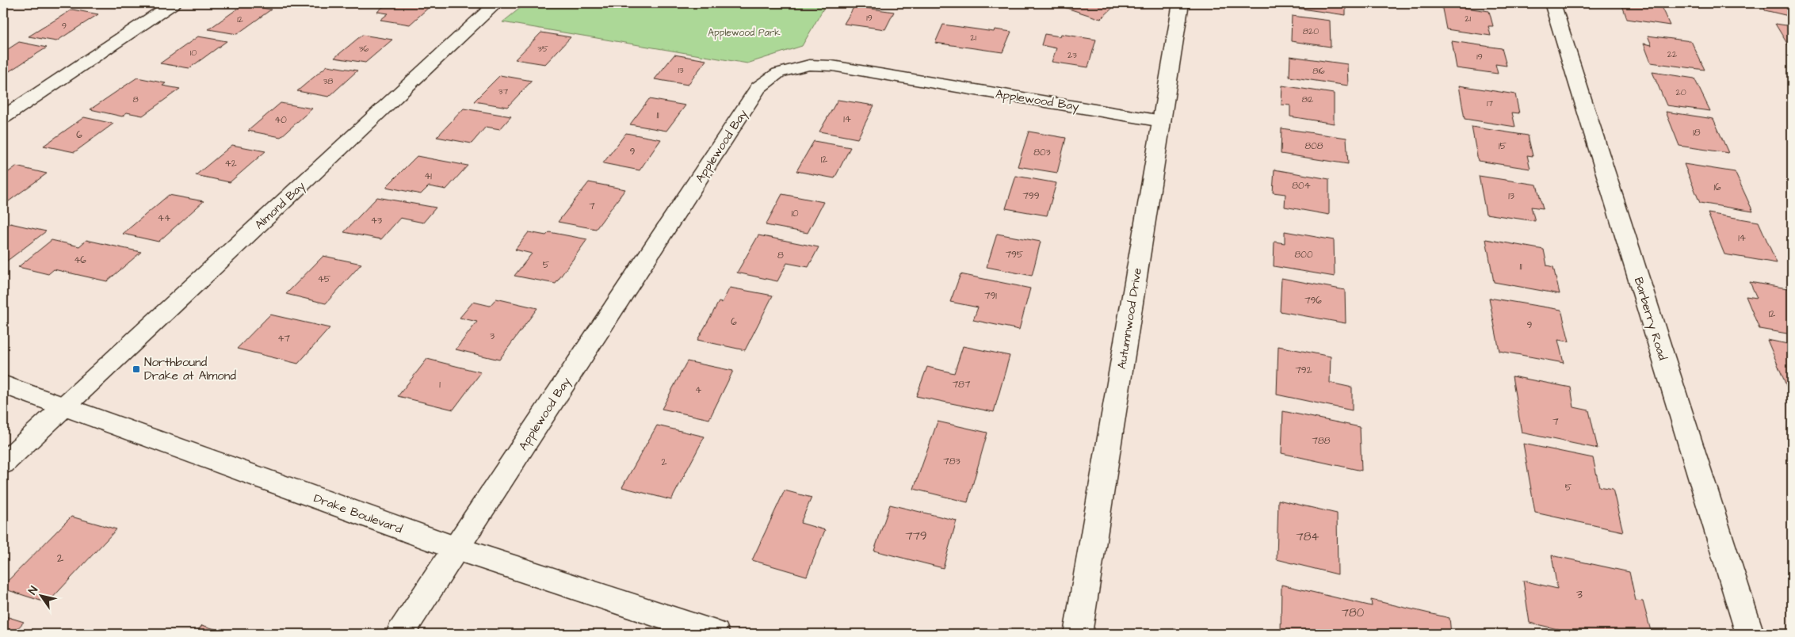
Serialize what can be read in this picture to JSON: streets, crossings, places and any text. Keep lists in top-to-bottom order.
{
  "streets": {
    "street": [
      "Applewood Bay",
      "Almond Bay",
      "Autumnwood Drive",
      "Barberry Road",
      "Drake Boulevard"
    ]
  },
  "crossings": [
    ["Applewood Bay", "Autumnwood Drive"],
    ["Applewood Bay", "Drake Boulevard"],
    ["Almond Bay", "Drake Boulevard"]
  ],
  "parks": ["Applewood Park"],
  "places": {
    "transit": ["Northbound Drake at Almond"]
  },
  "house_numbers": [
    "19",
    "21",
    "12",
    "9",
    "820",
    "21",
    "36",
    "35",
    "10",
    "22",
    "23",
    "19",
    "13",
    "816",
    "38",
    "37",
    "20",
    "8",
    "812",
    "17",
    "11",
    "14",
    "40",
    "18",
    "6",
    "808",
    "15",
    "9",
    "803",
    "12",
    "42",
    "41",
    "804",
    "16",
    "799",
    "13",
    "7",
    "10",
    "44",
    "43",
    "14",
    "795",
    "800",
    "8",
    "46",
    "5",
    "11",
    "45",
    "791",
    "796",
    "12",
    "6",
    "9",
    "3",
    "47",
    "792",
    "1",
    "787",
    "4",
    "7",
    "788",
    "783",
    "2",
    "5",
    "779",
    "784",
    "2",
    "3",
    "780"
  ],
  "north": "top left"
}
